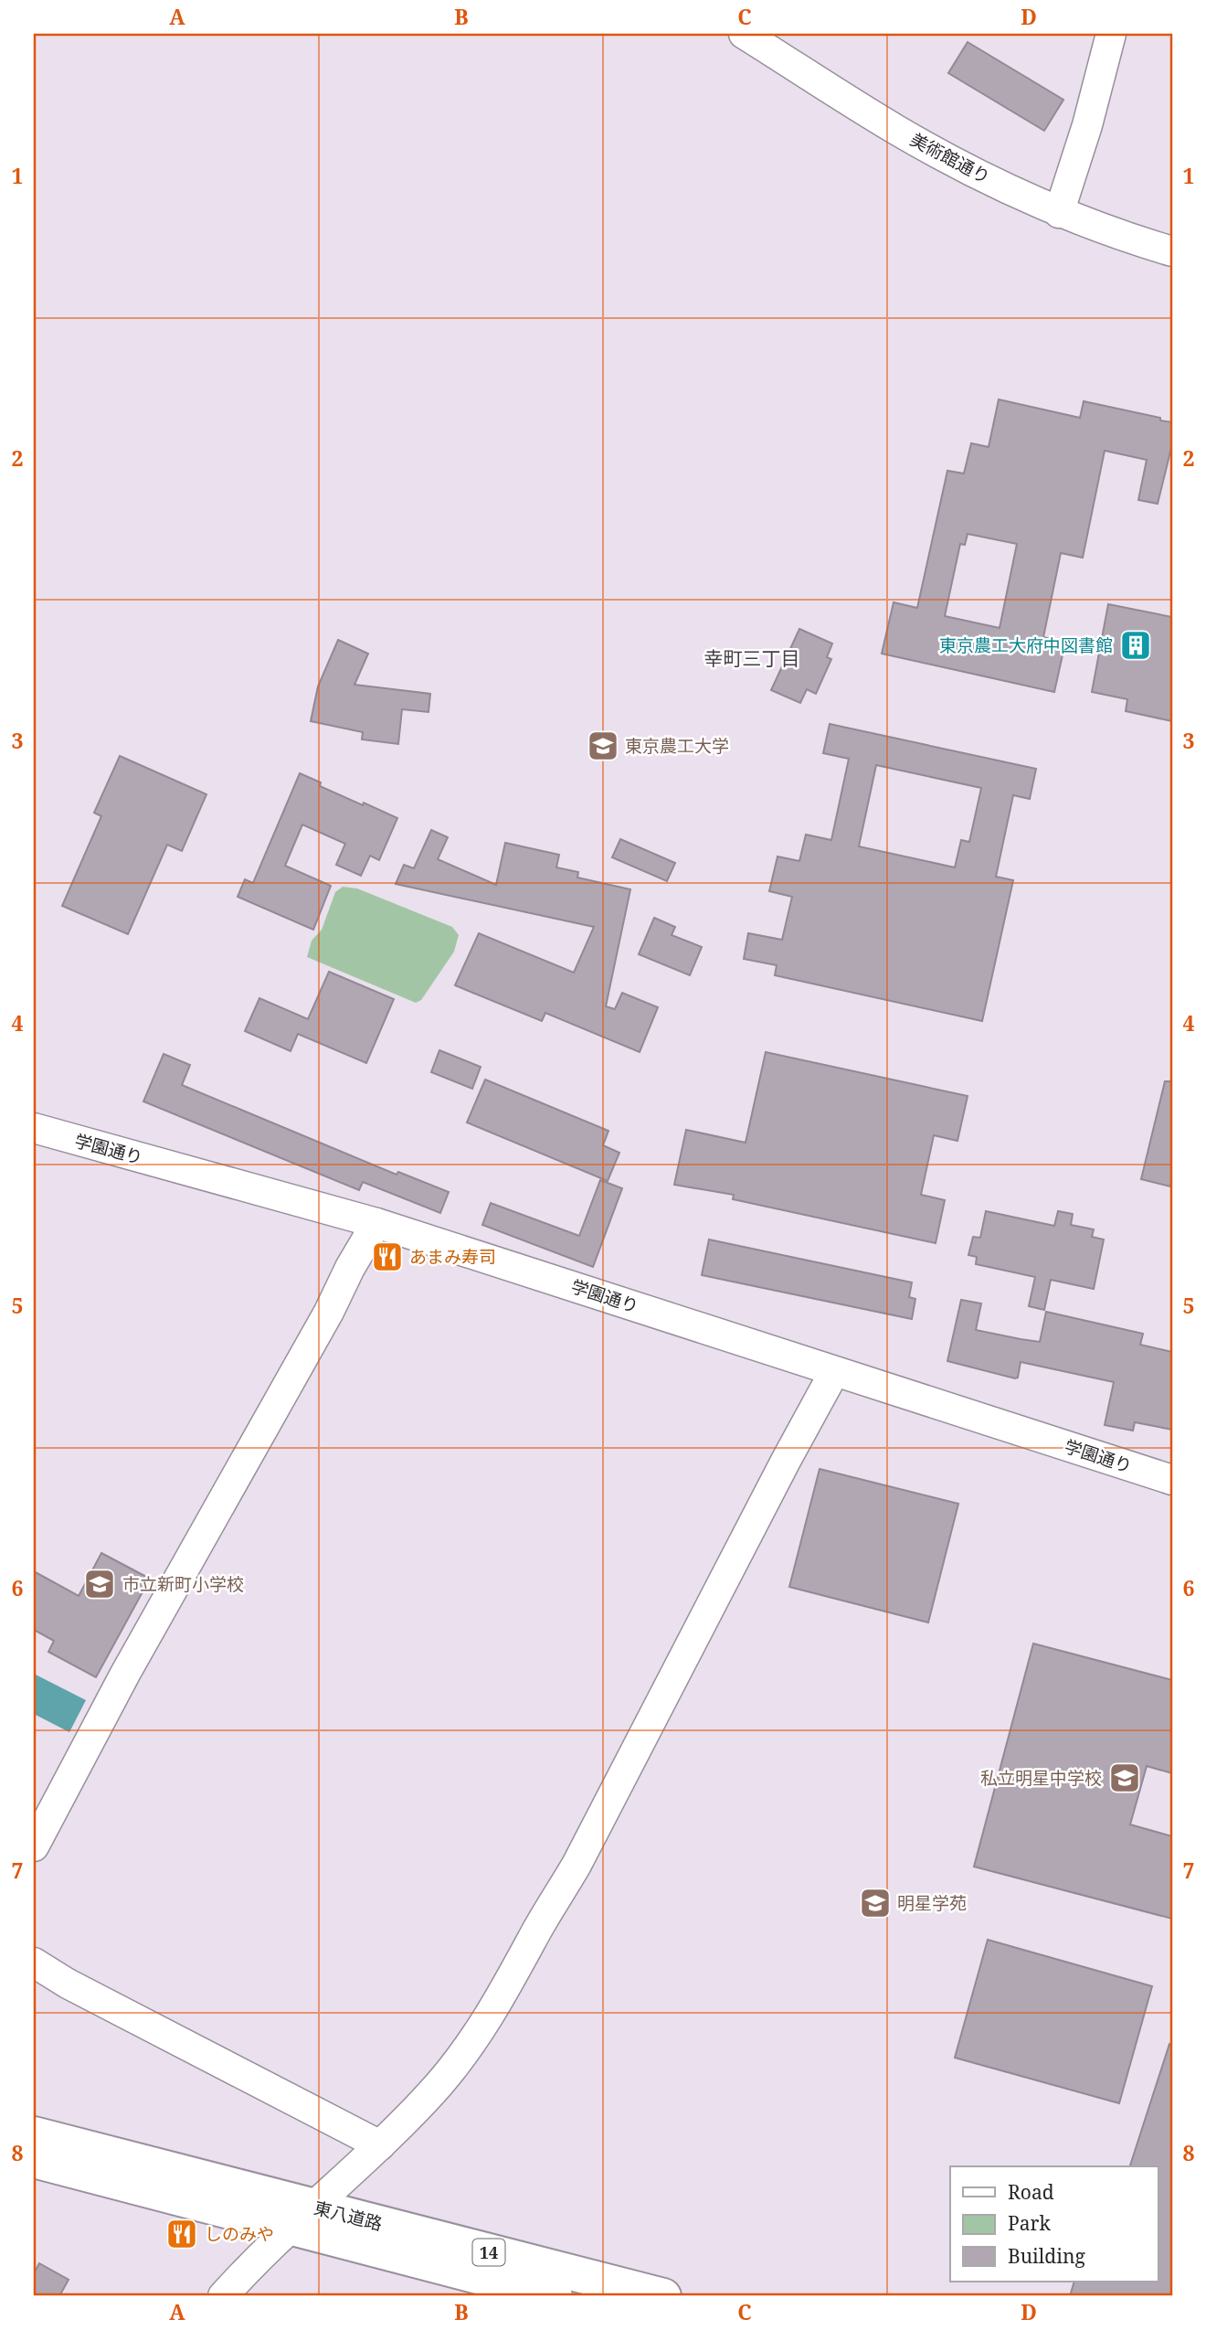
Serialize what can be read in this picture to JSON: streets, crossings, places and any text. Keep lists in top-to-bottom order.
{
  "streets": {
    "main road": ["東八道路", "14"],
    "street": ["美術館通り", "学園通り"]
  },
  "districts": ["幸町三丁目"],
  "places": {
    "building": ["東京農工大府中図書館"],
    "school or university": [
      "東京農工大学",
      "市立新町小学校",
      "私立明星中学校",
      "明星学苑"
    ],
    "restaurant": ["あまみ寿司", "しのみや"]
  },
  "legend": ["Road", "Park", "Building"],
  "grid": {
    "columns": [
      "A",
      "B",
      "C",
      "D"
    ],
    "rows": [
      "1",
      "2",
      "3",
      "4",
      "5",
      "6",
      "7",
      "8"
    ]
  }
}
